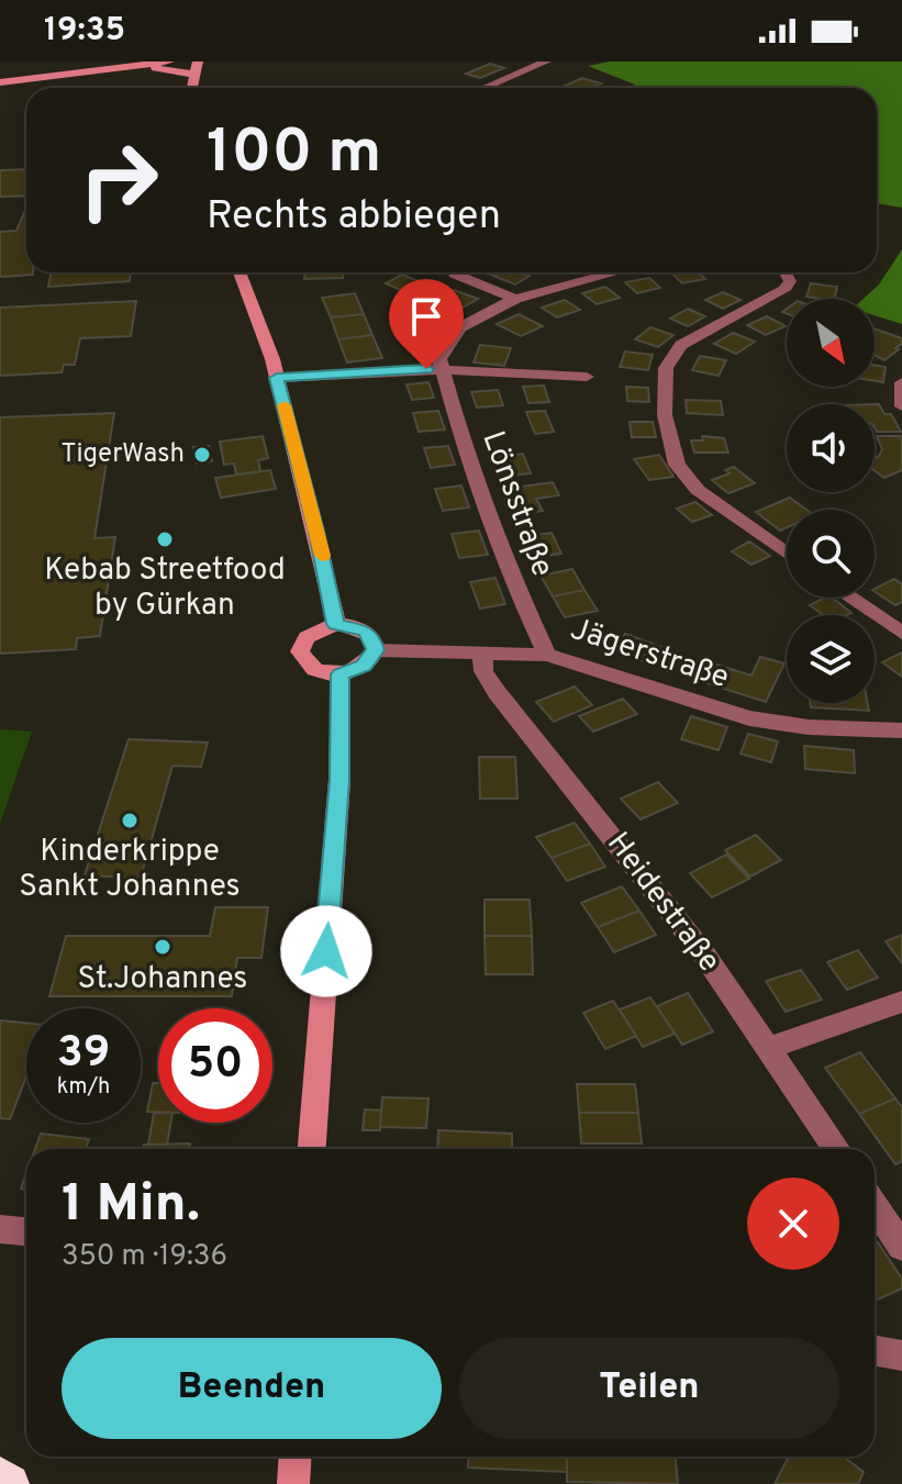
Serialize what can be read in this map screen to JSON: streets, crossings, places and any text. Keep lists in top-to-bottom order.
{
  "streets": {
    "street": ["Lönsstraße", "Jägerstraße", "Heidestraße"]
  },
  "crossings": [
    ["Lönsstraße", "Jägerstraße"],
    ["Jägerstraße", "Heidestraße"]
  ],
  "places": [
    "TigerWash",
    "Kebab Streetfood by Gürkan",
    "Kinderkrippe Sankt Johannes",
    "St.Johannes"
  ],
  "north": "bottom right",
  "page": {
    "status": "19:35",
    "turn": ["100 m", "Rechts abbiegen"],
    "speed": "39 km/h",
    "limit": "50",
    "heading": ["1 Min.", "350 m · 19:36"],
    "buttons": ["Beenden", "Teilen"]
  }
}
